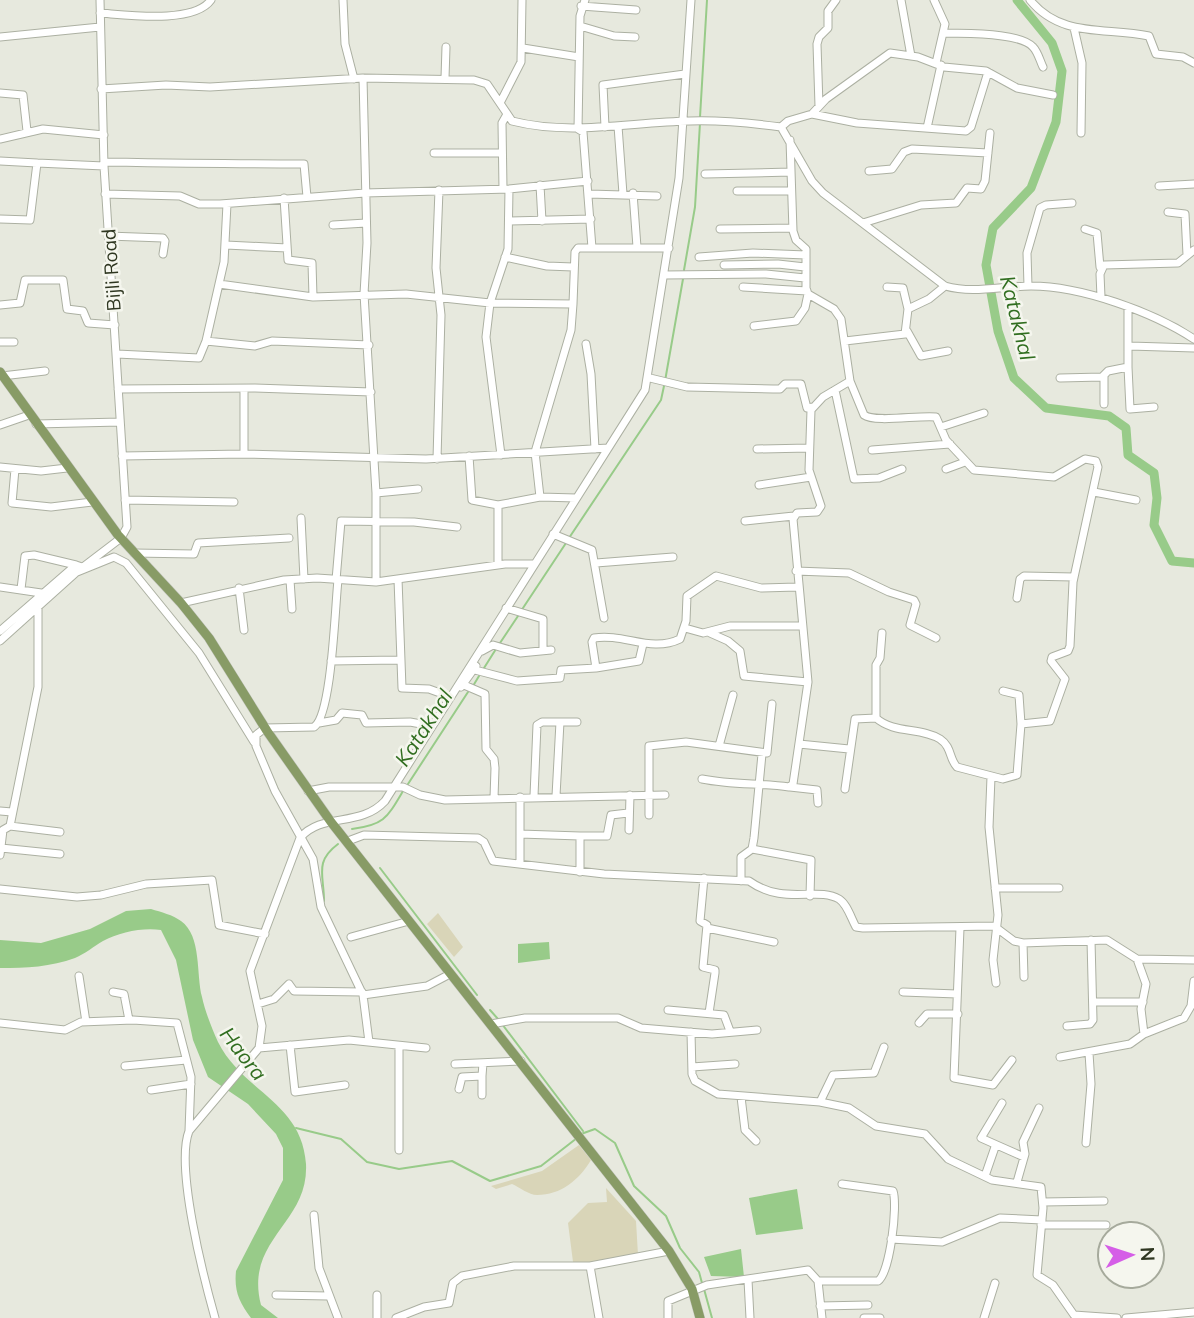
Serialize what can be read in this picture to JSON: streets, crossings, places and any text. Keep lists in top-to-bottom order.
{
  "streets": {
    "street": ["Bijli Road"]
  },
  "water": ["Katakhal", "Haora"],
  "north": "right"
}
